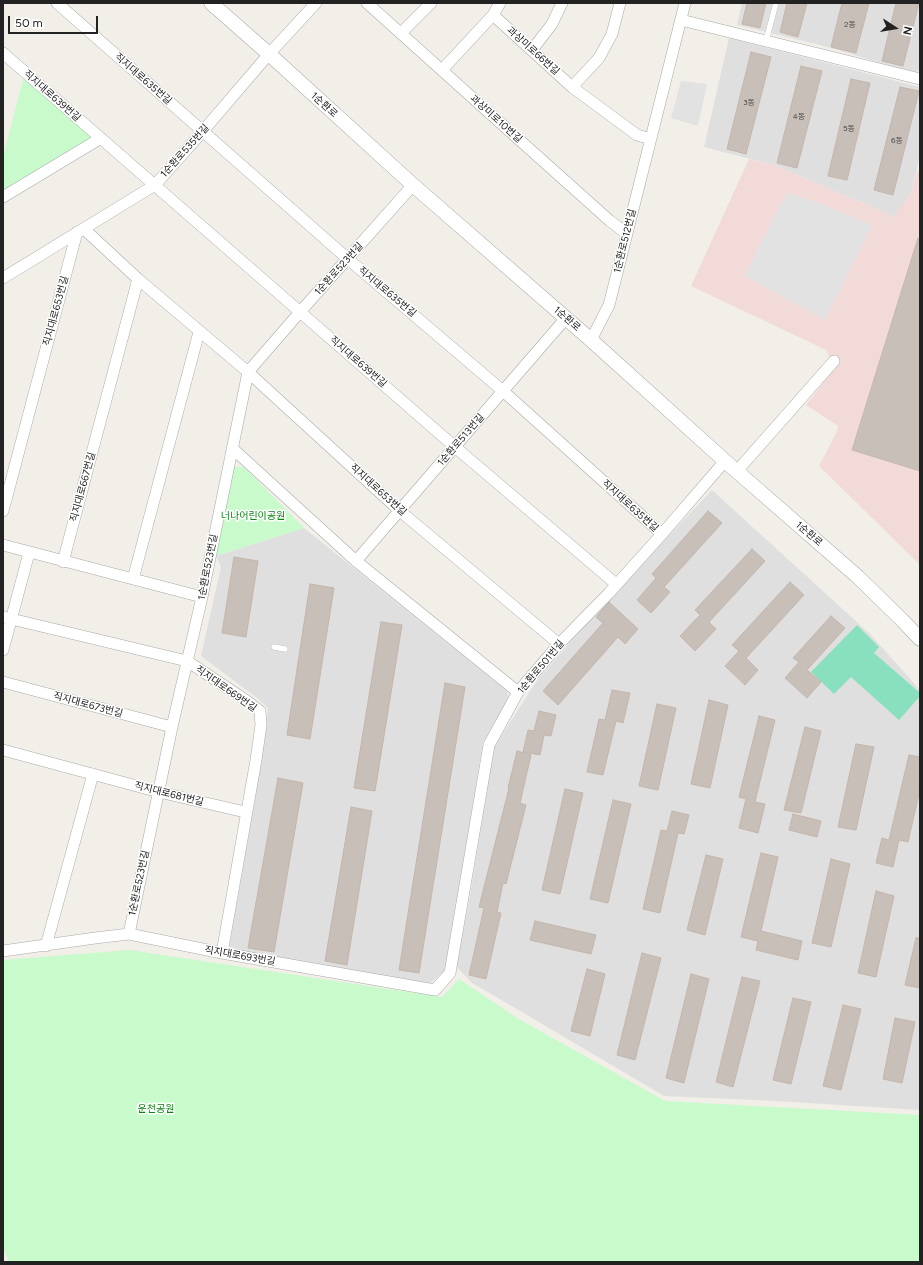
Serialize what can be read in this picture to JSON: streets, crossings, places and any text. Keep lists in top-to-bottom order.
{
  "streets": {
    "street": [
      "과상미로66번길",
      "직지대로635번길",
      "직지대로639번길",
      "1순환로",
      "과상미로10번길",
      "1순환로535번길",
      "1순환로512번길",
      "1순환로523번길",
      "직지대로653번길",
      "1순환로513번길",
      "직지대로667번길",
      "1순환로501번길",
      "직지대로669번길",
      "직지대로673번길",
      "직지대로681번길",
      "직지대로693번길"
    ]
  },
  "crossings": [
    ["직지대로635번길", "1순환로535번길"],
    ["직지대로635번길", "1순환로523번길"],
    ["직지대로635번길", "1순환로513번길"],
    ["직지대로635번길", "1순환로501번길"],
    ["직지대로639번길", "1순환로535번길"],
    ["직지대로639번길", "1순환로523번길"],
    ["직지대로639번길", "1순환로513번길"],
    ["직지대로639번길", "1순환로501번길"],
    ["1순환로", "1순환로535번길"],
    ["1순환로", "1순환로512번길"],
    ["1순환로", "1순환로523번길"],
    ["1순환로", "1순환로513번길"],
    ["1순환로", "1순환로501번길"],
    ["과상미로10번길", "1순환로512번길"],
    ["1순환로535번길", "직지대로653번길"],
    ["1순환로523번길", "직지대로653번길"],
    ["1순환로523번길", "직지대로669번길"],
    ["1순환로523번길", "직지대로673번길"],
    ["1순환로523번길", "직지대로681번길"],
    ["1순환로523번길", "직지대로693번길"],
    ["직지대로653번길", "1순환로513번길"],
    ["직지대로653번길", "직지대로667번길"],
    ["직지대로653번길", "1순환로501번길"],
    ["1순환로501번길", "직지대로693번길"],
    ["직지대로669번길", "직지대로681번길"],
    ["직지대로669번길", "직지대로693번길"]
  ],
  "parks": ["너나어린이공원", "운천공원"],
  "house_numbers": [
    "2동",
    "3동",
    "4동",
    "5동",
    "6동"
  ],
  "scale_bar": "50 m",
  "north": "right"
}
